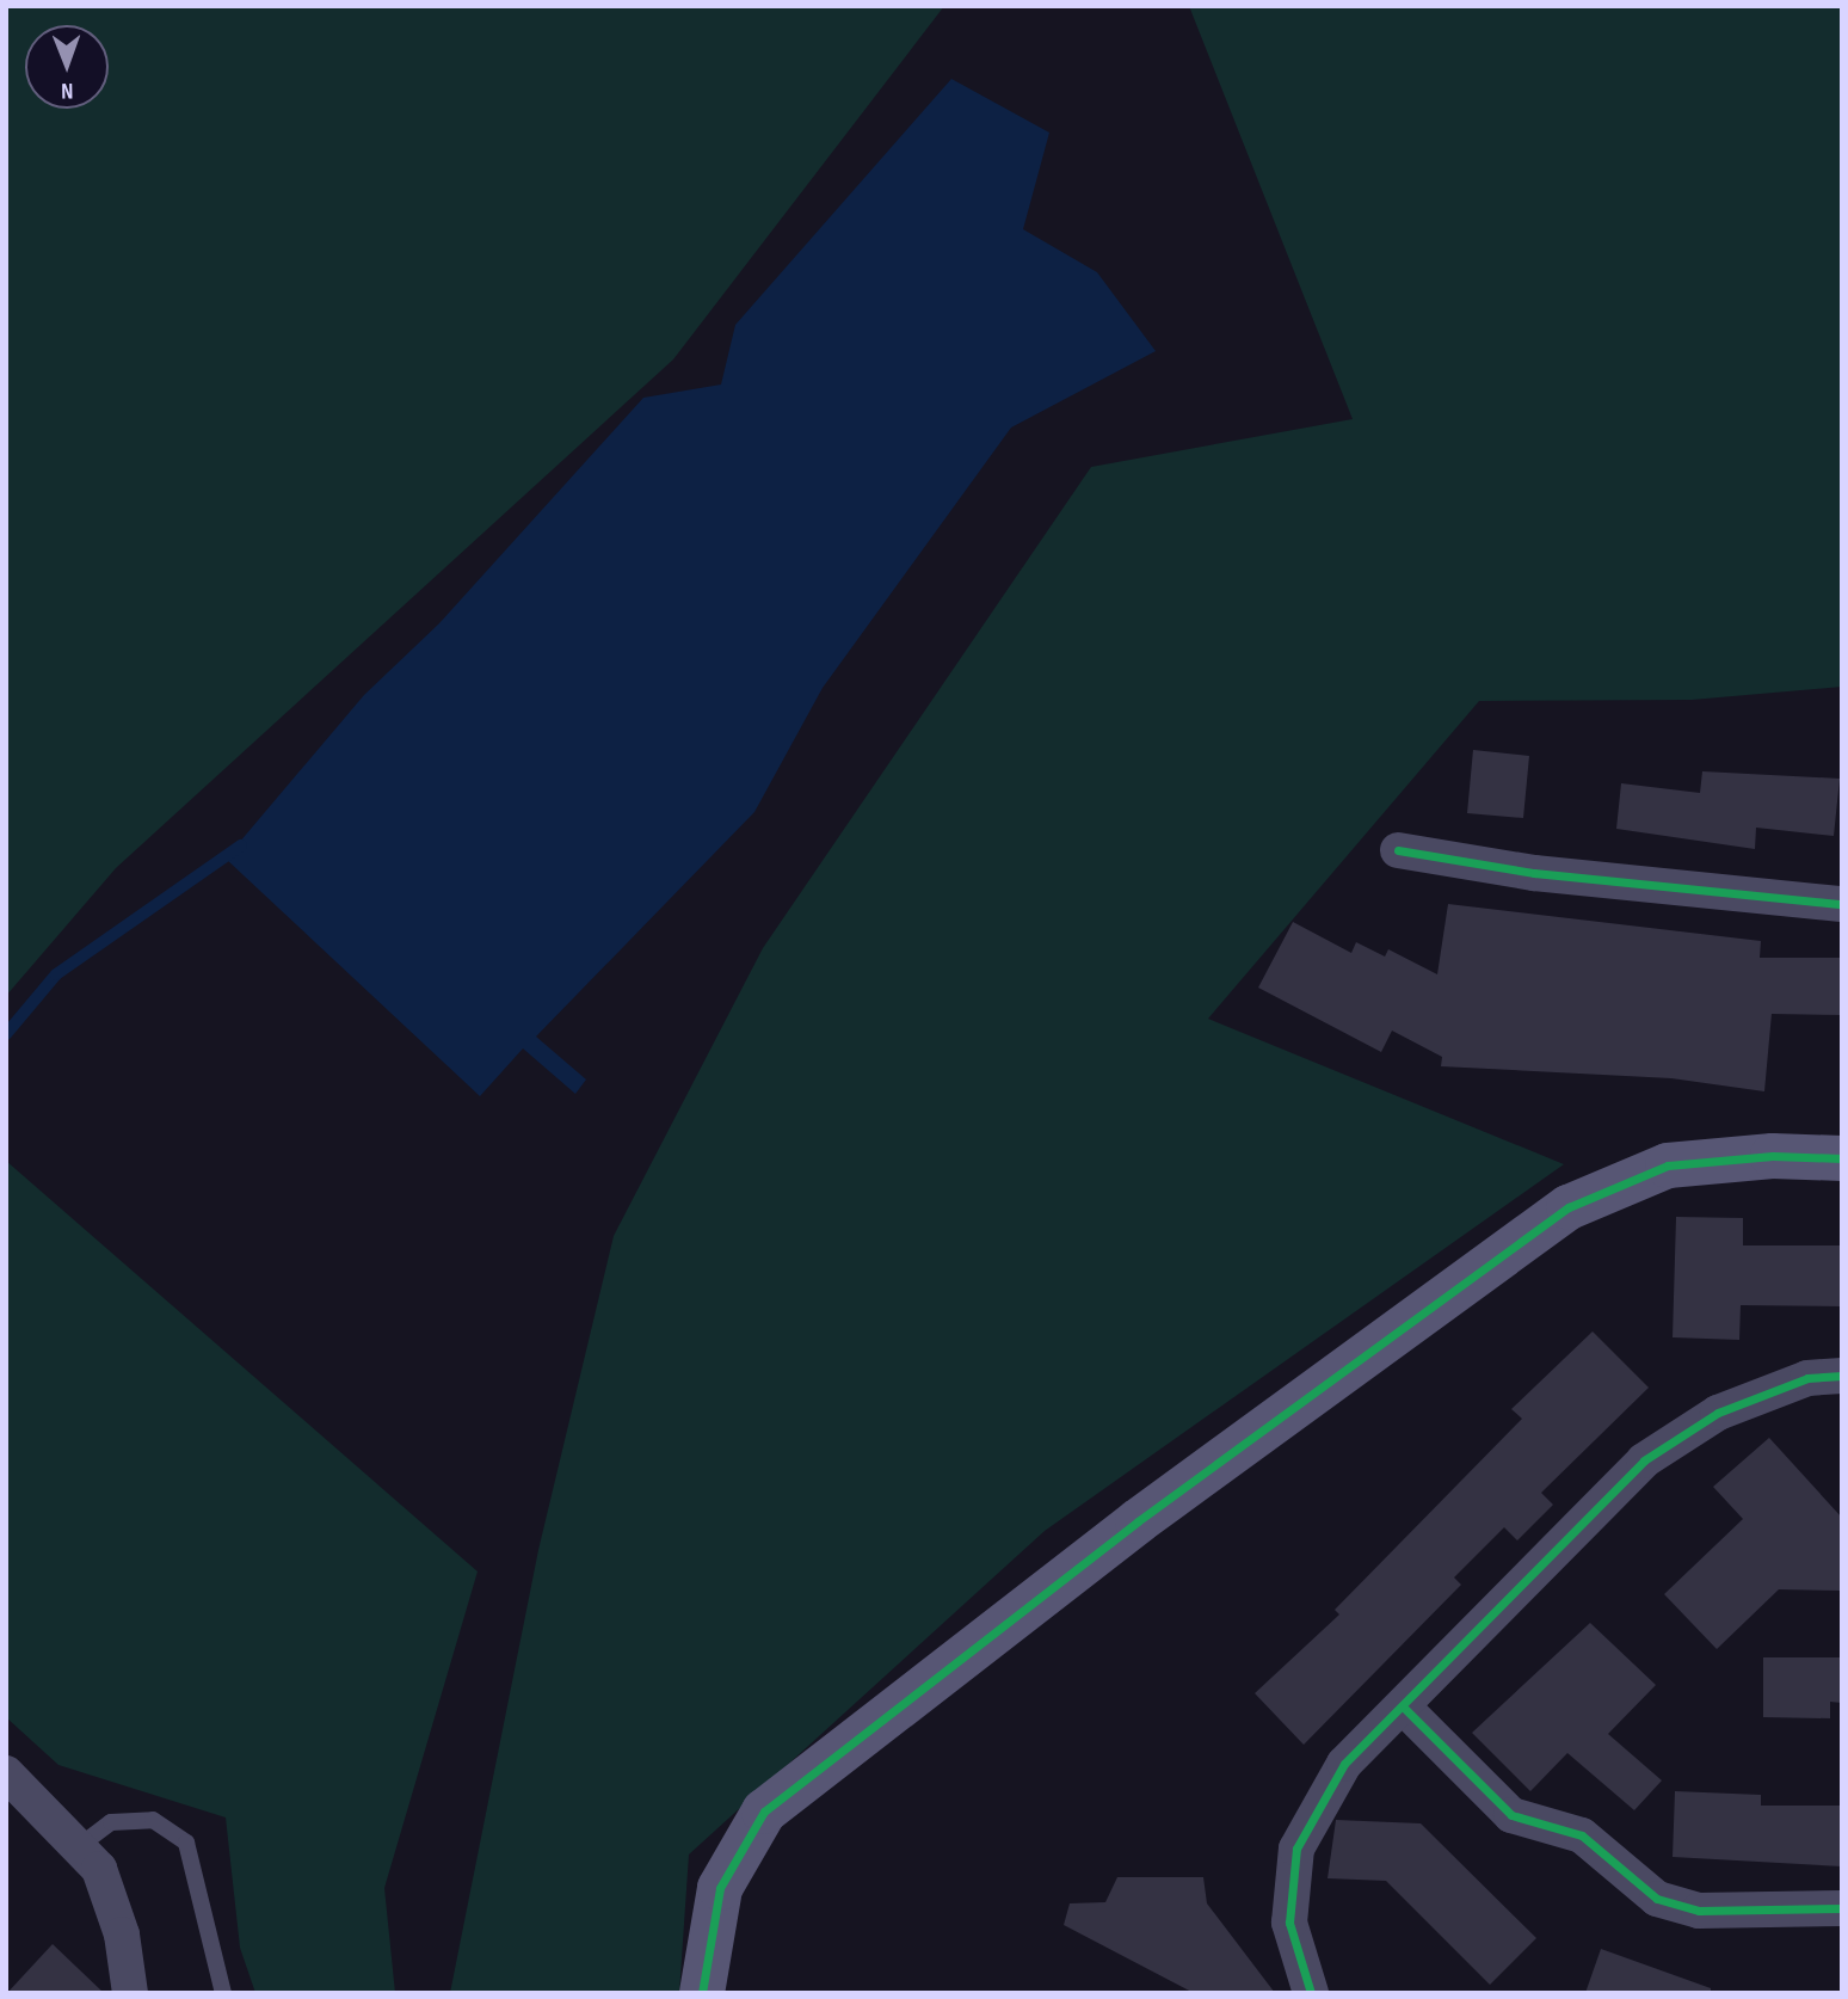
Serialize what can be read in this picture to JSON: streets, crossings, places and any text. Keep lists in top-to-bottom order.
{
  "north": "bottom"
}
